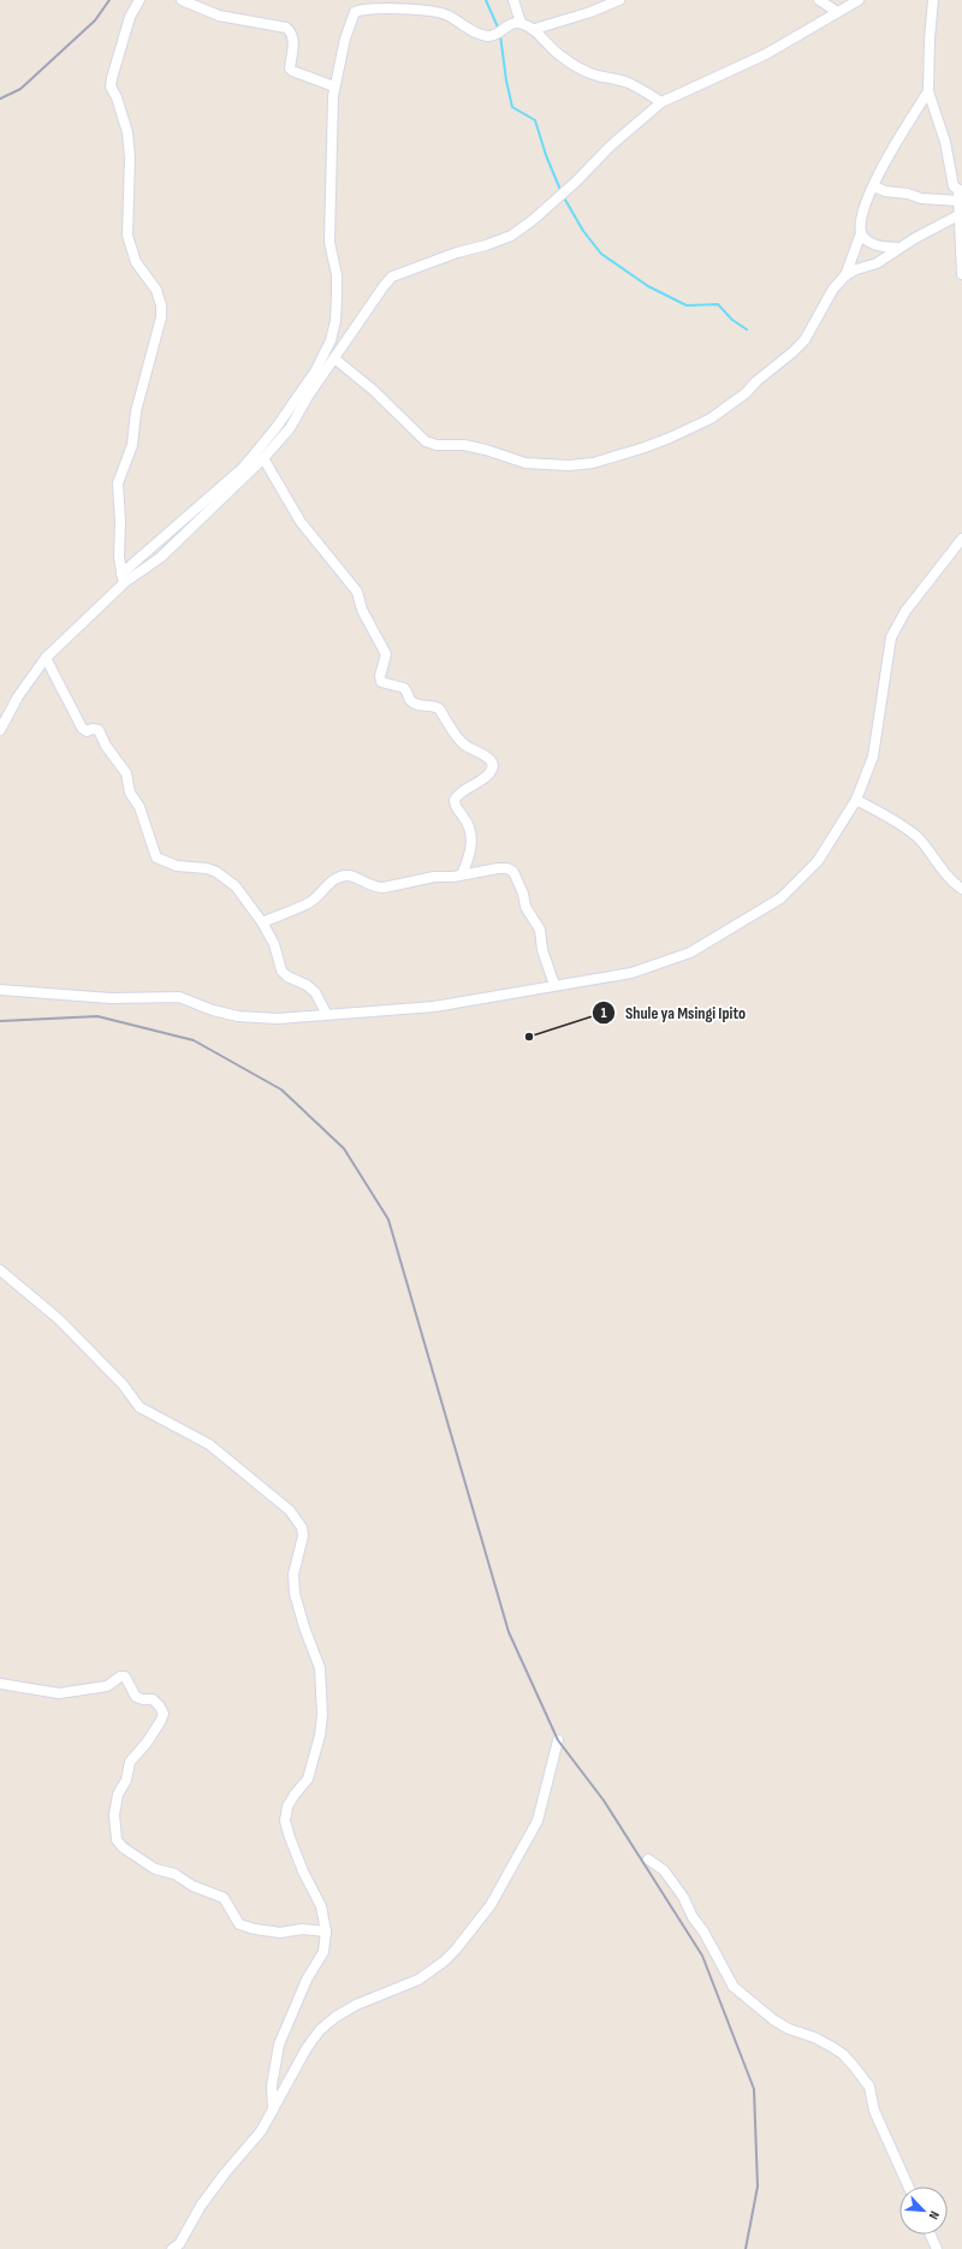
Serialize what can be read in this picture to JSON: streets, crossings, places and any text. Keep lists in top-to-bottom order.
{
  "places": ["Shule ya Msingi Ipito"],
  "north": "bottom right"
}
